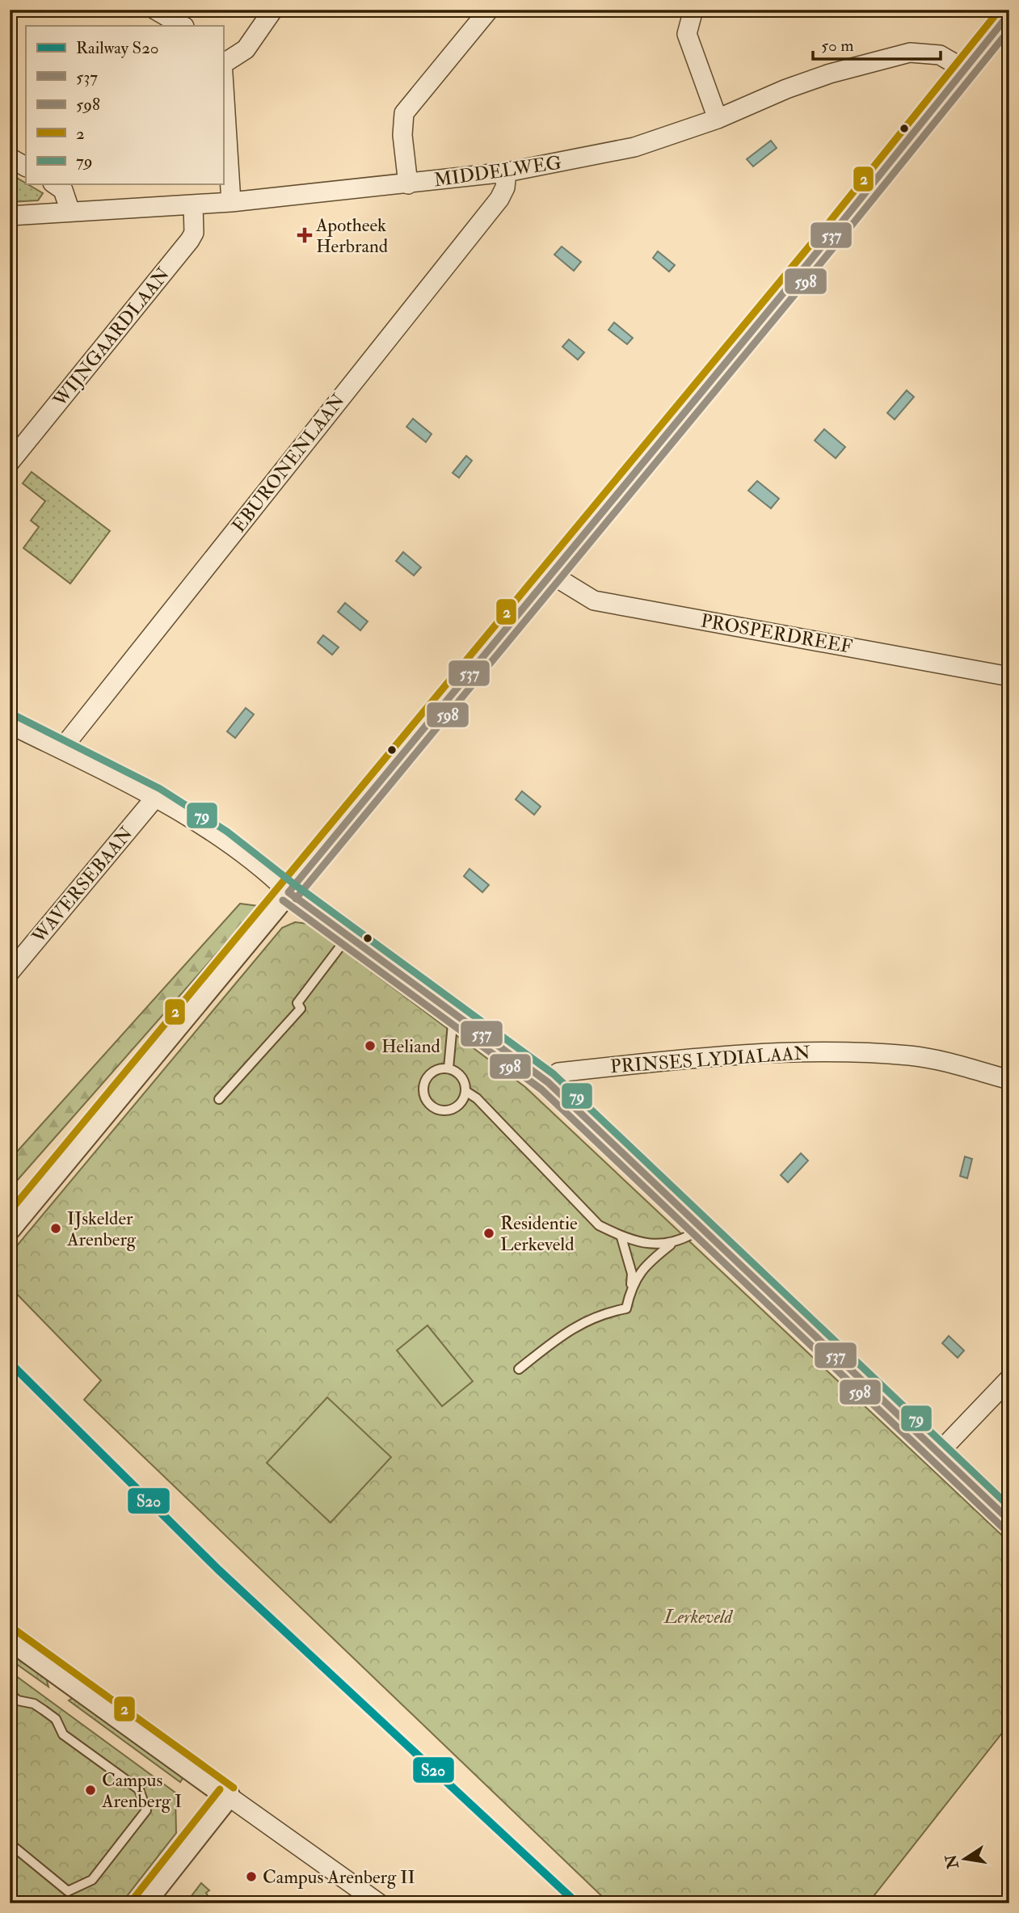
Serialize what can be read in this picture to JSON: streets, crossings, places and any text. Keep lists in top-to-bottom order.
{
  "streets": {
    "street": [
      "MIDDELWEG",
      "WIJNGAARDLAAN",
      "EBURONENLAAN",
      "PROSPERDREEF",
      "WAVERSEBAAN",
      "PRINSES LYDIALAAN"
    ]
  },
  "crossings": [
    ["MIDDELWEG", "WIJNGAARDLAAN"],
    ["MIDDELWEG", "EBURONENLAAN"]
  ],
  "parks": ["Lerkeveld"],
  "places": {
    "health": ["Apotheek Herbrand"],
    "other": [
      "Heliand",
      "IJskelder Arenberg",
      "Residentie Lerkeveld",
      "Campus Arenberg I",
      "Campus Arenberg II"
    ]
  },
  "lines": [
    "transit line 2",
    "transit line 537",
    "transit line 598",
    "transit line 79",
    "rail line S20"
  ],
  "legend": [
    "Railway S20",
    "537",
    "598",
    "2",
    "79"
  ],
  "scale_bar": "50 m",
  "north": "left"
}
